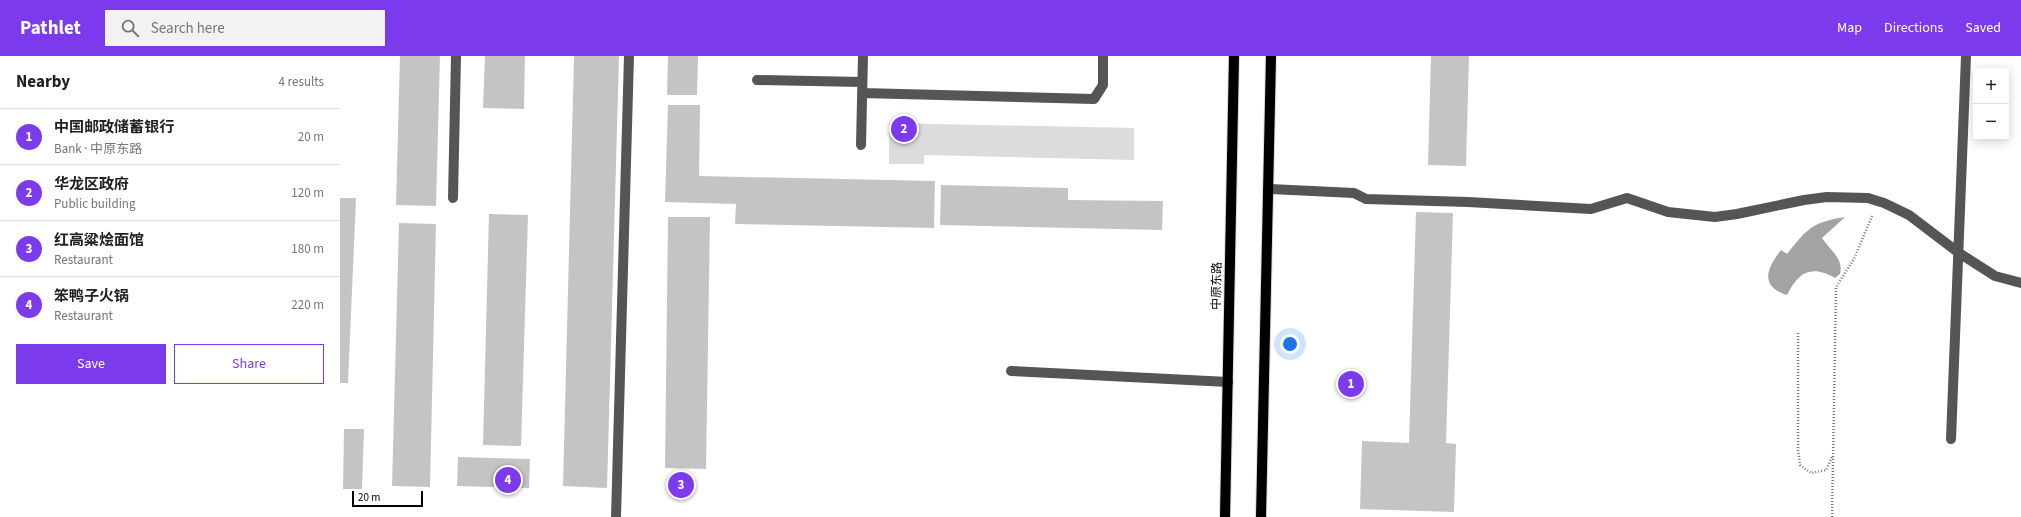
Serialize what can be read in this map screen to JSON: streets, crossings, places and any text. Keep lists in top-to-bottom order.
{
  "streets": {
    "main road": ["中原东路"]
  },
  "scale_bar": "20 m",
  "page": {
    "header": "Pathlet",
    "search": "Search here",
    "nav": ["Map", "Directions", "Saved"],
    "heading": ["Nearby", "4 results"],
    "map_buttons": ["+", "−"],
    "list": [
      {
        "mark": "1",
        "name": "中国邮政储蓄银行",
        "note": "Bank · 中原东路",
        "value": "20 m"
      },
      {
        "mark": "2",
        "name": "华龙区政府",
        "note": "Public building",
        "value": "120 m"
      },
      {
        "mark": "3",
        "name": "红高粱烩面馆",
        "note": "Restaurant",
        "value": "180 m"
      },
      {
        "mark": "4",
        "name": "笨鸭子火锅",
        "note": "Restaurant",
        "value": "220 m"
      }
    ],
    "pins": [
      "2",
      "1",
      "4",
      "3"
    ],
    "buttons": ["Save", "Share"],
    "scale": "20 m"
  }
}
